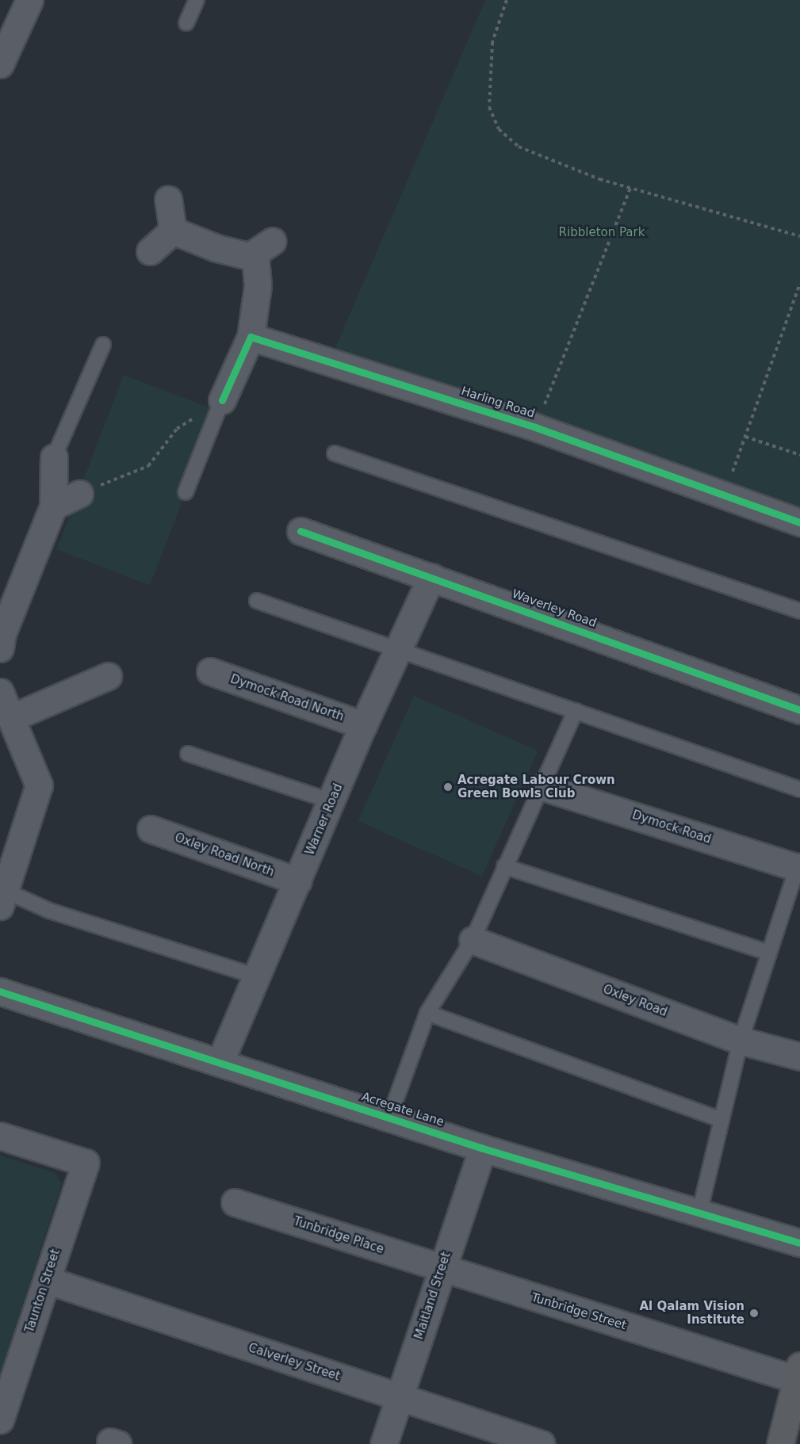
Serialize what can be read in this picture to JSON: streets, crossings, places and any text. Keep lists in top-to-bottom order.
{
  "streets": {
    "street": [
      "Harling Road",
      "Waverley Road",
      "Dymock Road North",
      "Warner Road",
      "Dymock Road",
      "Oxley Road North",
      "Oxley Road",
      "Acregate Lane",
      "Tunbridge Place",
      "Taunton Street",
      "Maitland Street",
      "Tunbridge Street",
      "Calverley Street"
    ]
  },
  "crossings": [
    ["Waverley Road", "Warner Road"],
    ["Dymock Road North", "Warner Road"],
    ["Warner Road", "Oxley Road North"],
    ["Warner Road", "Acregate Lane"],
    ["Acregate Lane", "Maitland Street"],
    ["Tunbridge Place", "Maitland Street"],
    ["Tunbridge Place", "Tunbridge Street"],
    ["Taunton Street", "Calverley Street"],
    ["Maitland Street", "Tunbridge Street"],
    ["Maitland Street", "Calverley Street"]
  ],
  "parks": ["Ribbleton Park"],
  "places": ["Acregate Labour Crown Green Bowls Club", "Al Qalam Vision Institute"]
}
